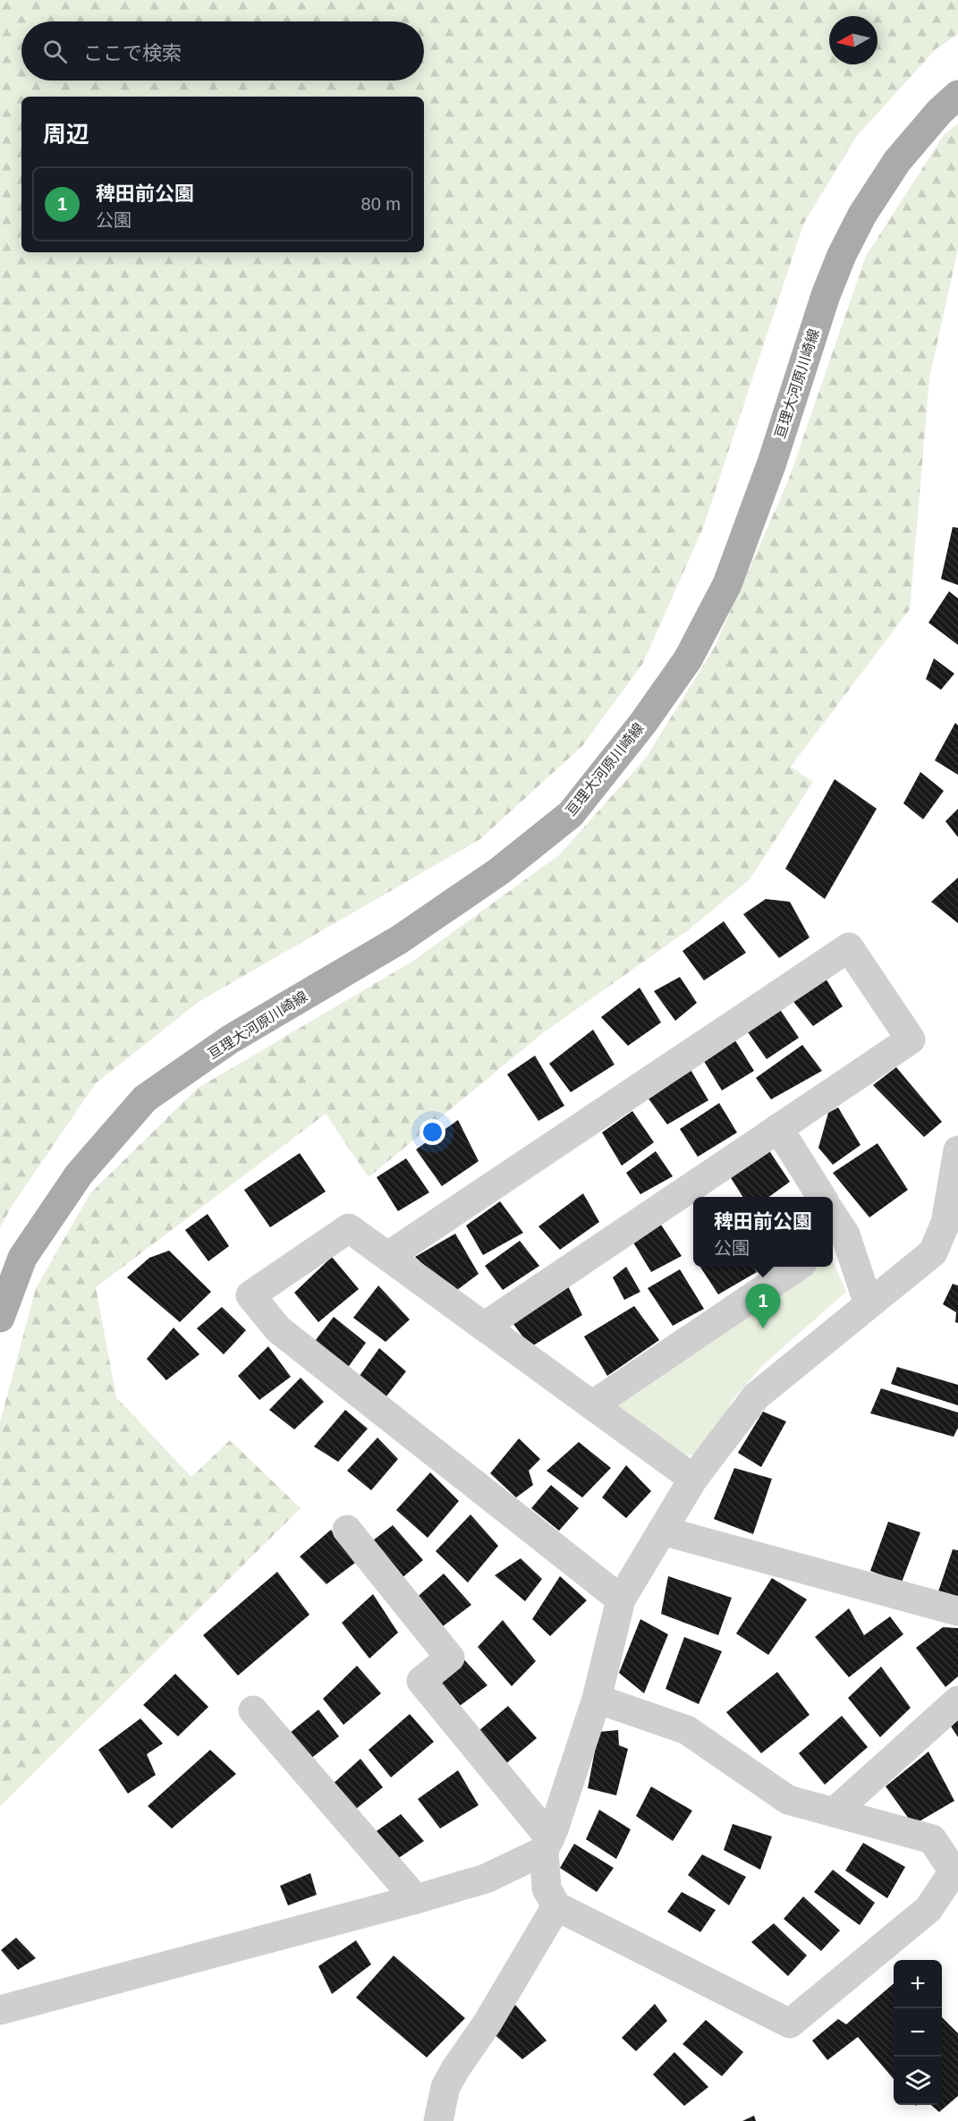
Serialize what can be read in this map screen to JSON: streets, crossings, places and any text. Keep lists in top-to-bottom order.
{
  "streets": {
    "main road": ["亘理大河原川崎線"]
  },
  "north": "left",
  "page": {
    "search": "ここで検索",
    "heading": "周辺",
    "list": [
      {
        "mark": "1",
        "name": "稗田前公園",
        "note": "公園",
        "value": "80 m"
      }
    ],
    "popup": ["稗田前公園", "公園"],
    "pins": "1",
    "map_buttons": ["+", "−"]
  }
}
